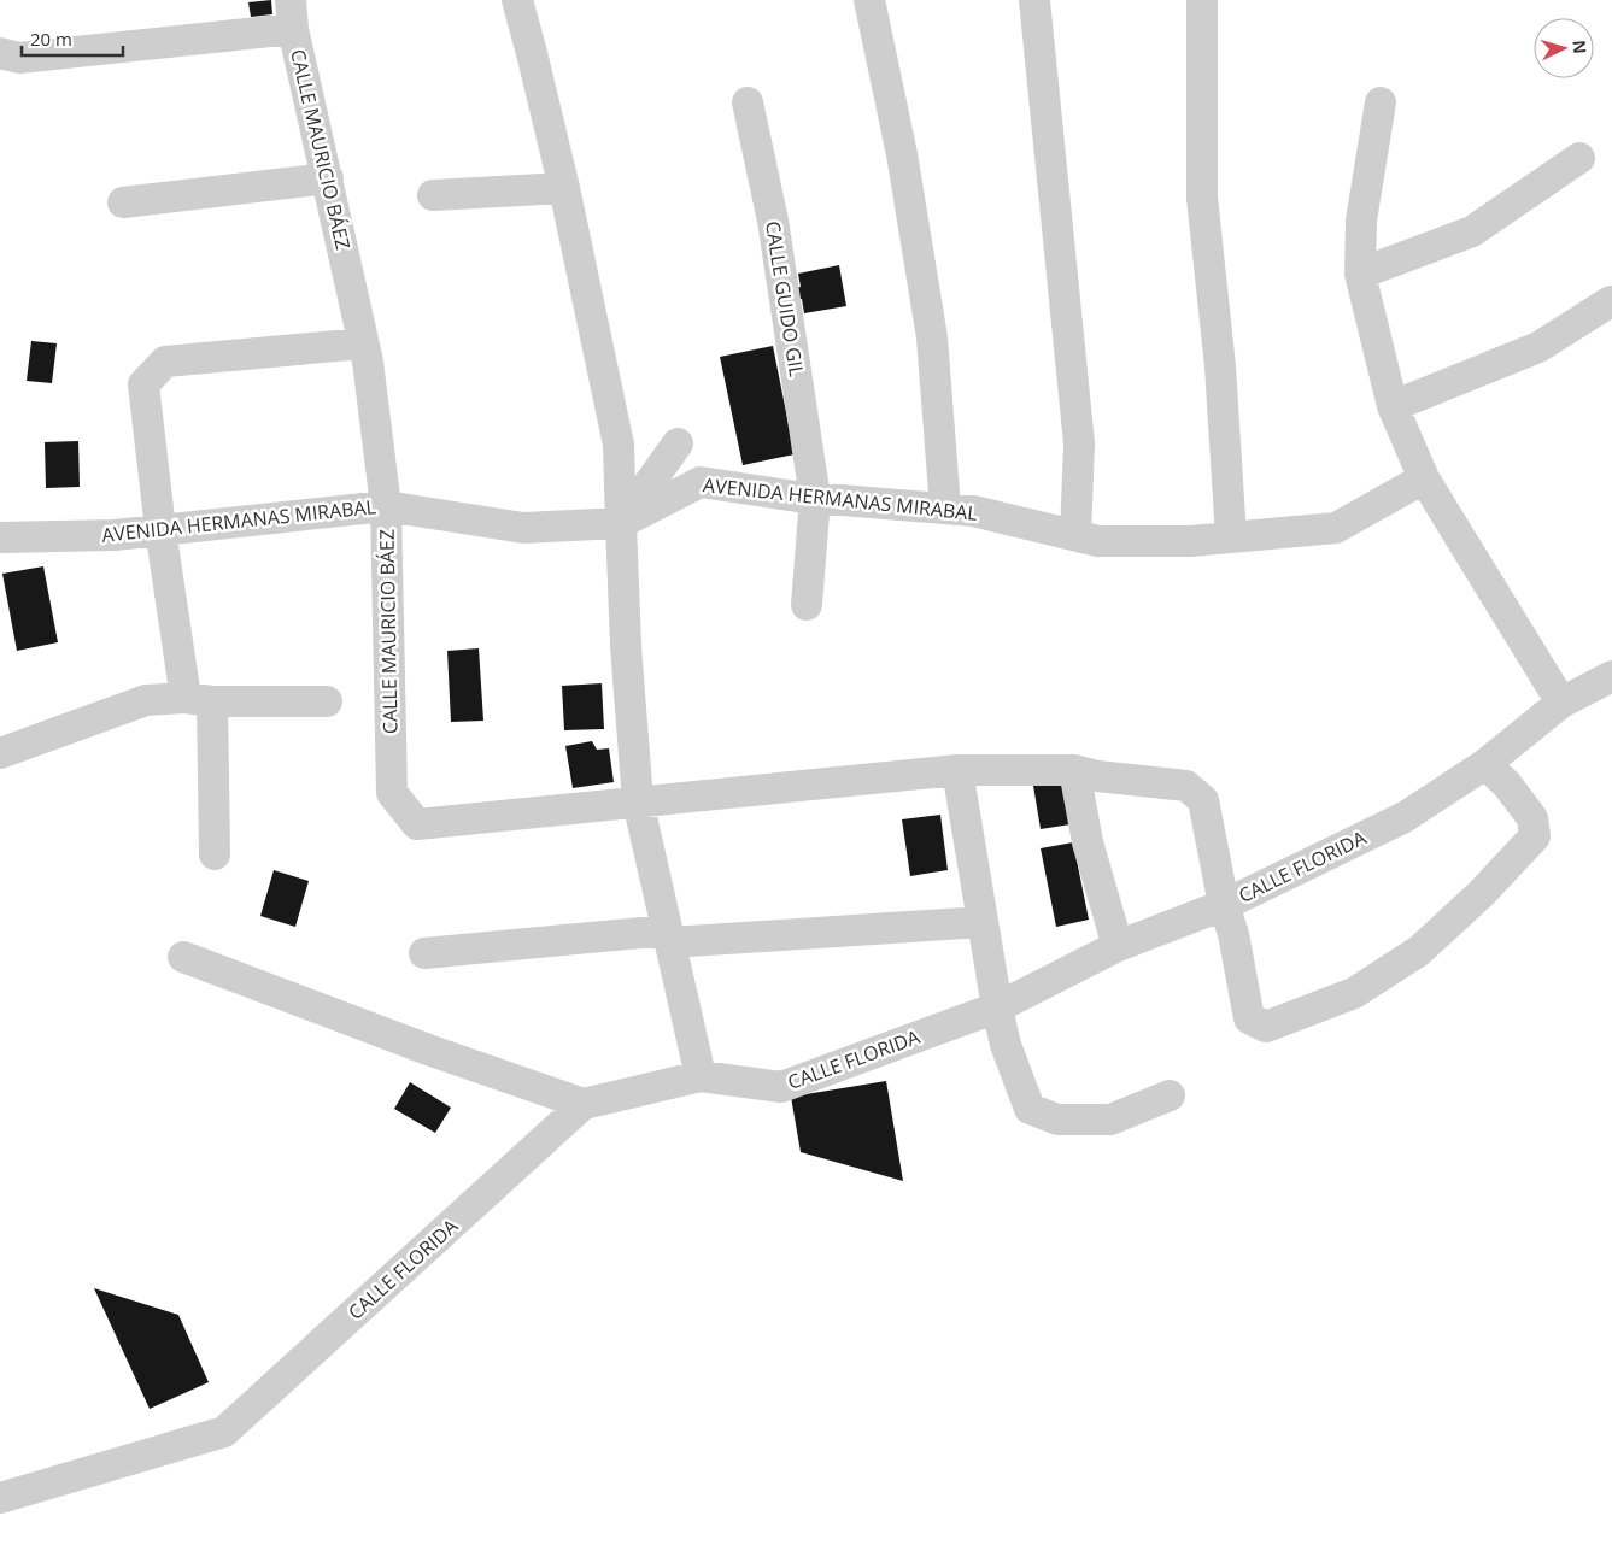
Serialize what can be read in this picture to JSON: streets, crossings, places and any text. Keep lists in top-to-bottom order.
{
  "streets": {
    "street": [
      "CALLE MAURICIO BÁEZ",
      "CALLE GUIDO GIL",
      "AVENIDA HERMANAS MIRABAL",
      "CALLE FLORIDA"
    ]
  },
  "crossings": [
    ["CALLE MAURICIO BÁEZ", "AVENIDA HERMANAS MIRABAL"],
    ["CALLE GUIDO GIL", "AVENIDA HERMANAS MIRABAL"]
  ],
  "scale_bar": "20 m",
  "north": "right"
}
